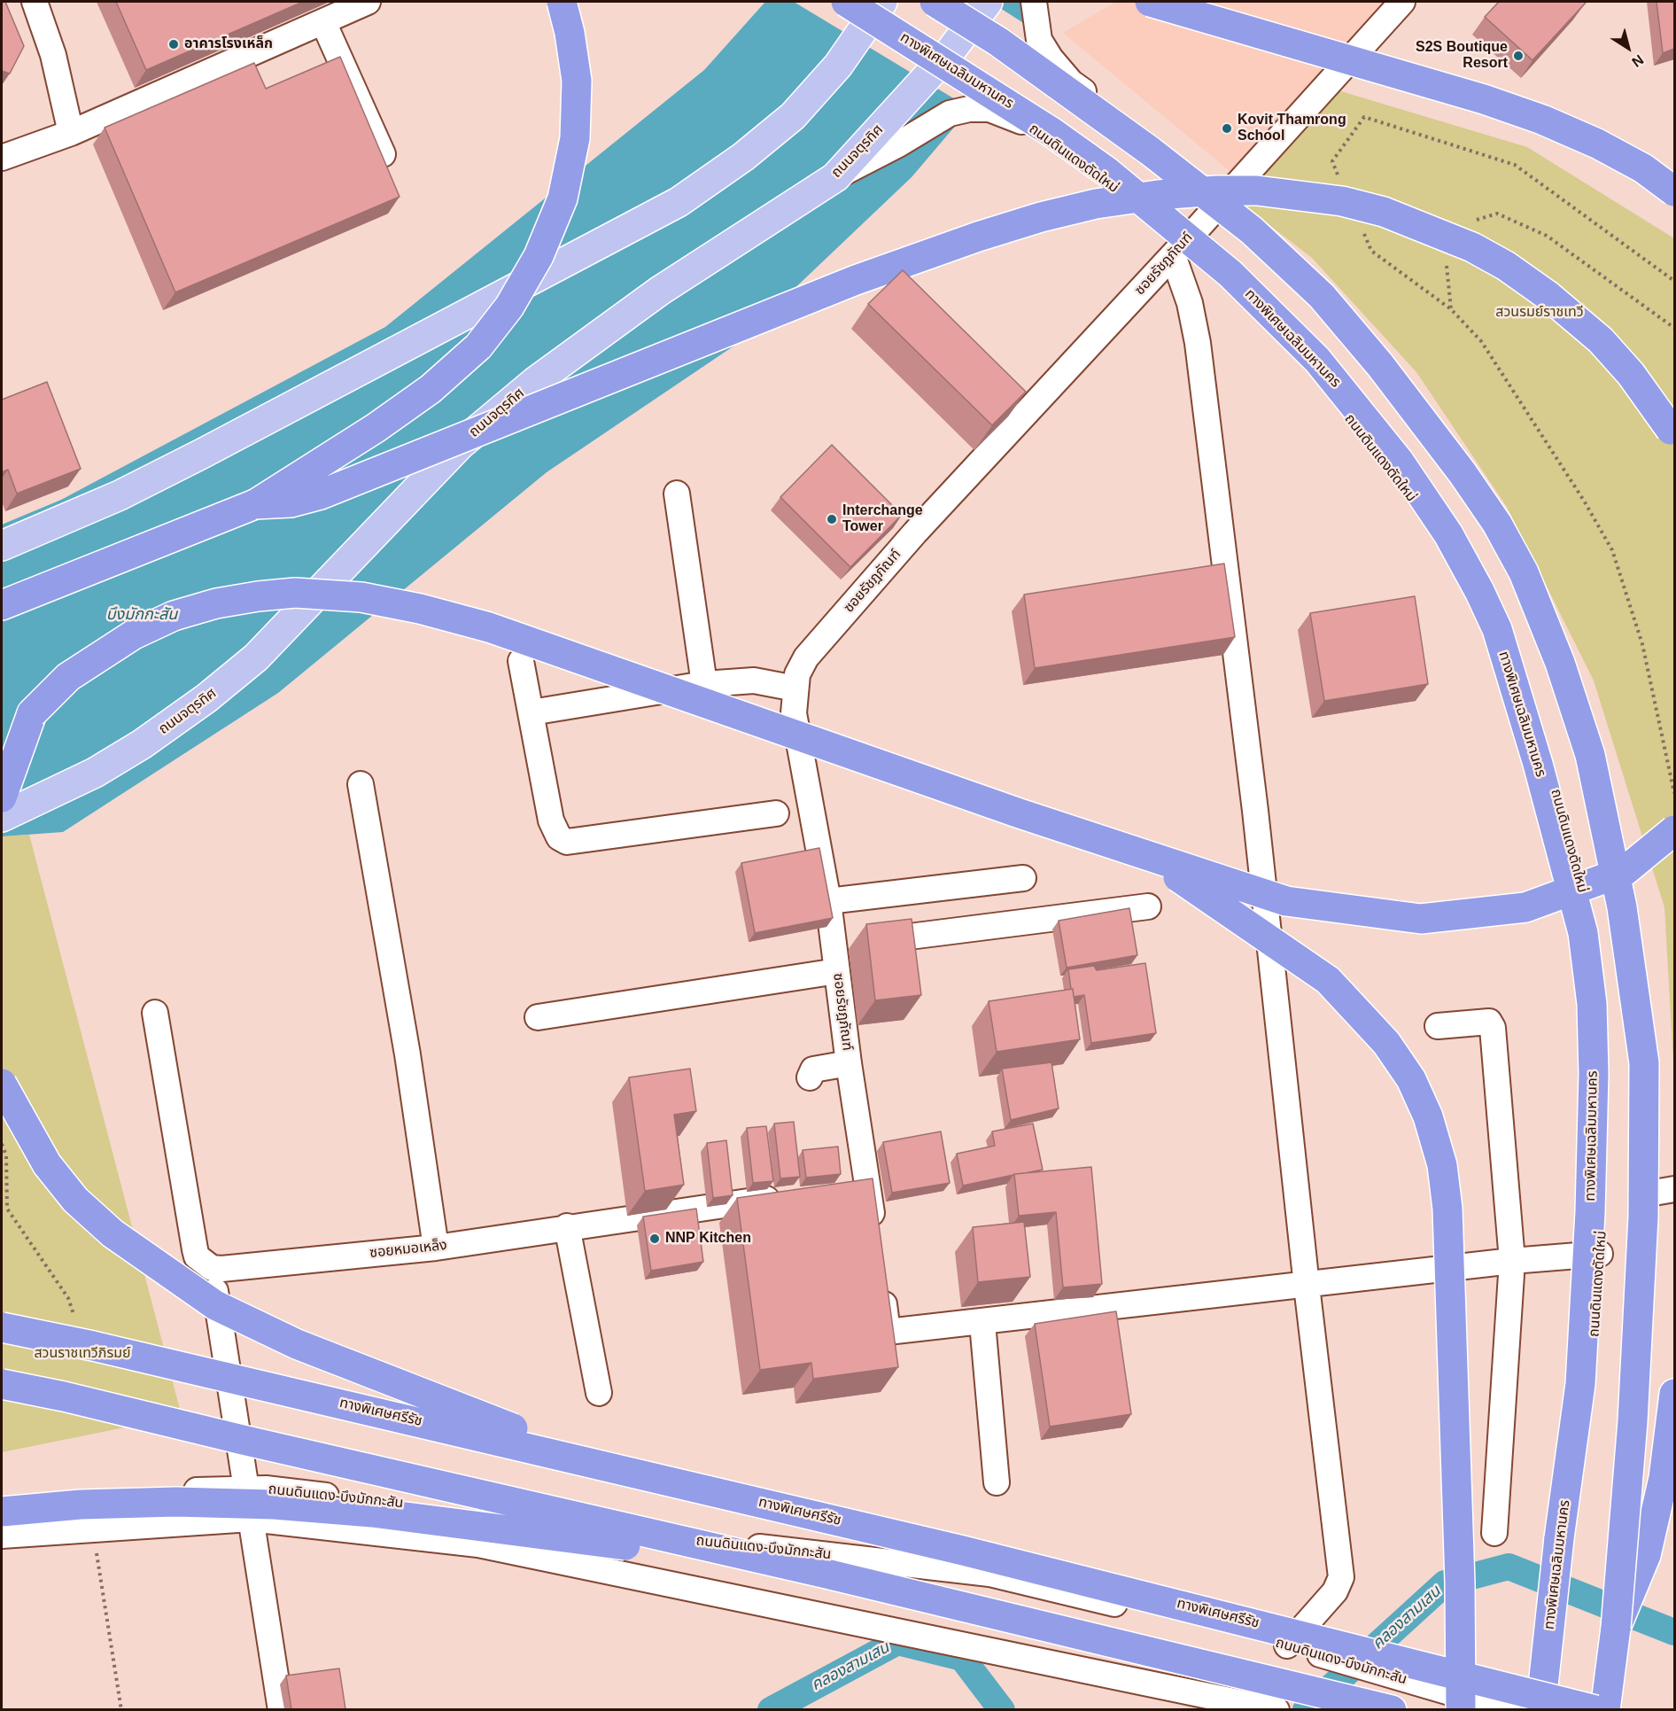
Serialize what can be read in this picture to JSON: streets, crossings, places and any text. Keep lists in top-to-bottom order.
{
  "streets": {
    "highway": ["ทางพิเศษเฉลิมมหานคร", "ทางพิเศษศรีรัช"],
    "main road": ["ถนนจตุรทิศ"],
    "street": [
      "ถนนดินแดงตัดใหม่",
      "ซอยรัชฎภัณฑ์",
      "ซอยหมอเหล็ง",
      "ถนนดินแดง-บึงมักกะสัน"
    ]
  },
  "crossings": [
    ["ทางพิเศษเฉลิมมหานคร", "ถนนดินแดงตัดใหม่"],
    ["ถนนจตุรทิศ", "ถนนดินแดงตัดใหม่"],
    ["ถนนดินแดงตัดใหม่", "ซอยรัชฎภัณฑ์"]
  ],
  "water": ["บึงมักกะสัน", "คลองสามเสน"],
  "parks": ["สวนรมย์ราชเทวี", "สวนราชเทวีภิรมย์"],
  "places": [
    "อาคารโรงเหล็ก",
    "S2S Boutique Resort",
    "Kovit Thamrong School",
    "Interchange Tower",
    "NNP Kitchen"
  ],
  "north": "bottom right"
}
